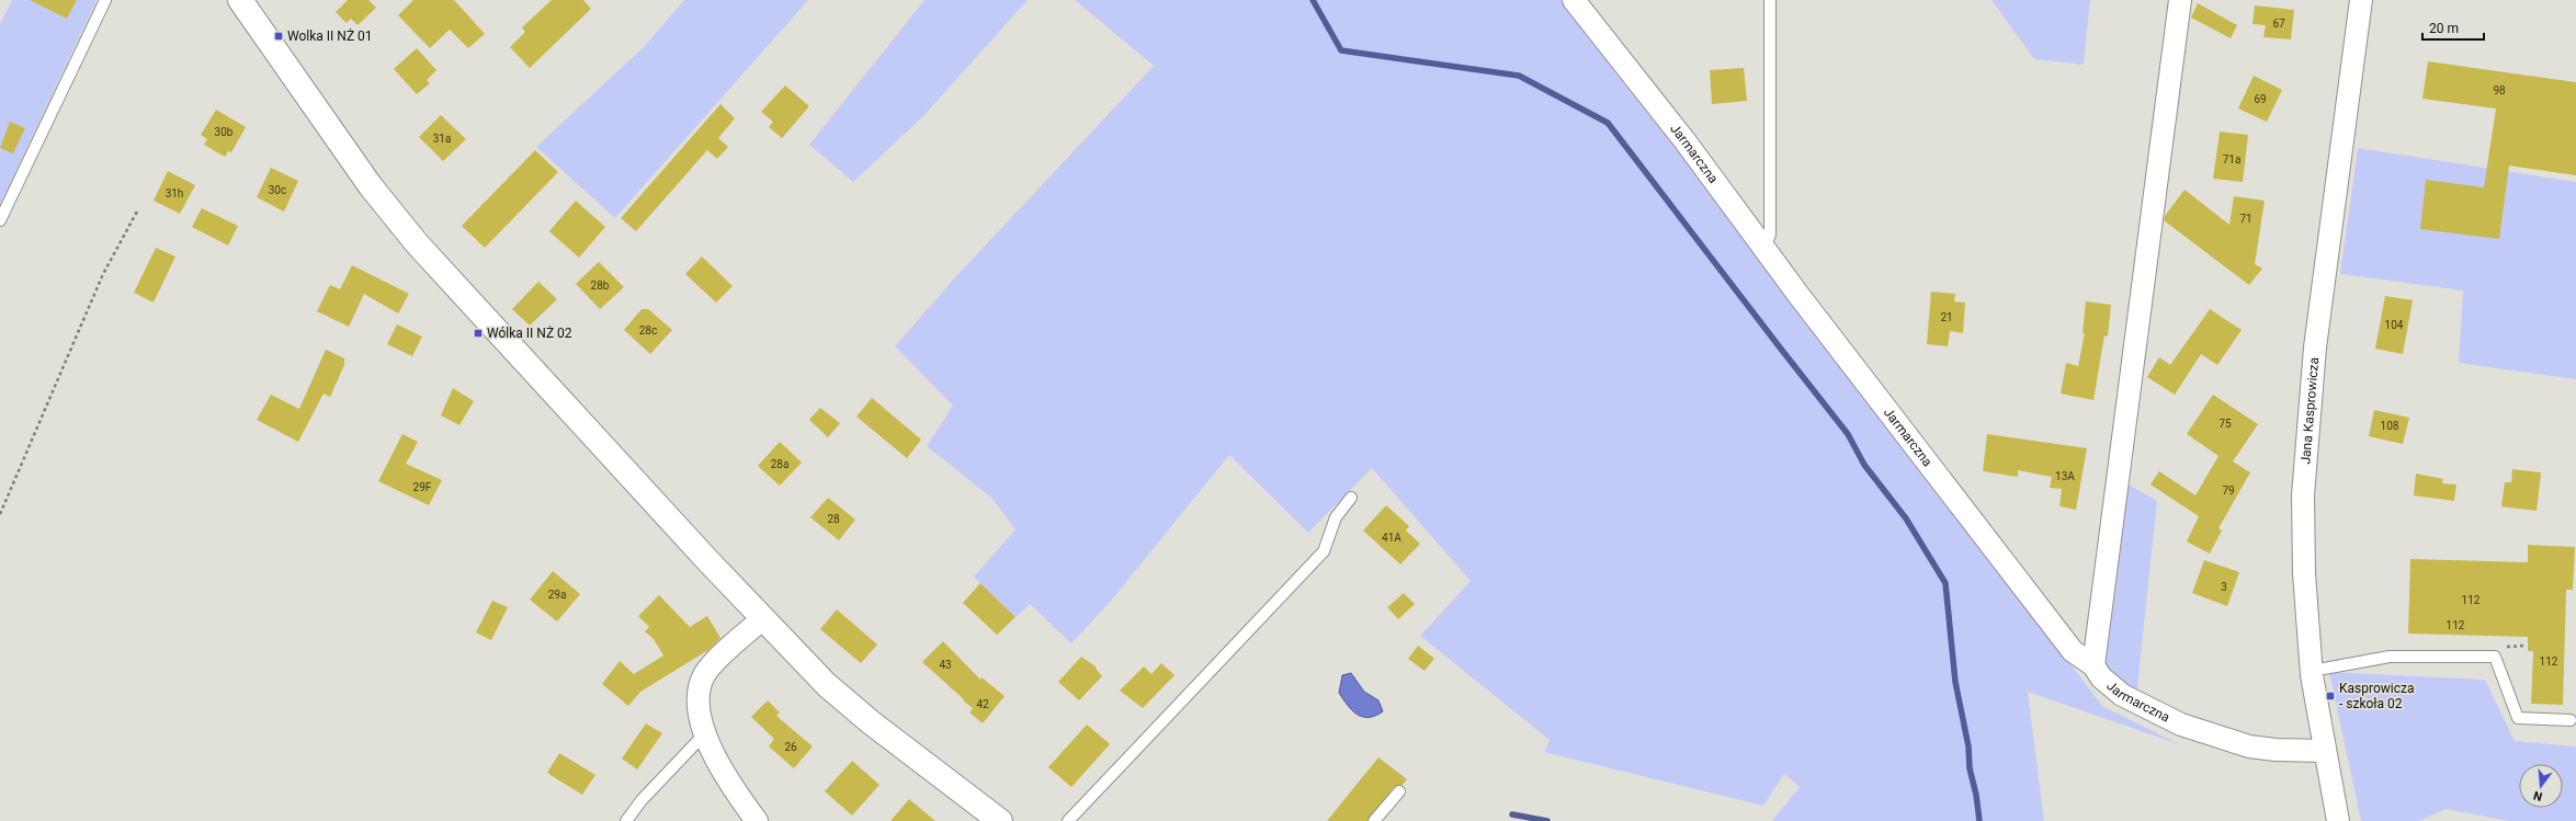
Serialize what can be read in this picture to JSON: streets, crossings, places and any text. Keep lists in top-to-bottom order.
{
  "streets": {
    "street": ["Jarmarczna", "Jana Kasprowicza"]
  },
  "crossings": [
    ["Jarmarczna", "Jana Kasprowicza"]
  ],
  "places": {
    "transit": ["Wolka II NŻ 01", "Wólka II NŻ 02", "Kasprowicza - szkoła 02"]
  },
  "house_numbers": [
    "67",
    "98",
    "69",
    "30b",
    "31a",
    "71a",
    "30c",
    "31h",
    "71",
    "28b",
    "21",
    "104",
    "28c",
    "75",
    "108",
    "28a",
    "13A",
    "29F",
    "79",
    "28",
    "41A",
    "3",
    "29a",
    "112",
    "112",
    "112",
    "43",
    "42",
    "26"
  ],
  "scale_bar": "20 m",
  "north": "bottom"
}
